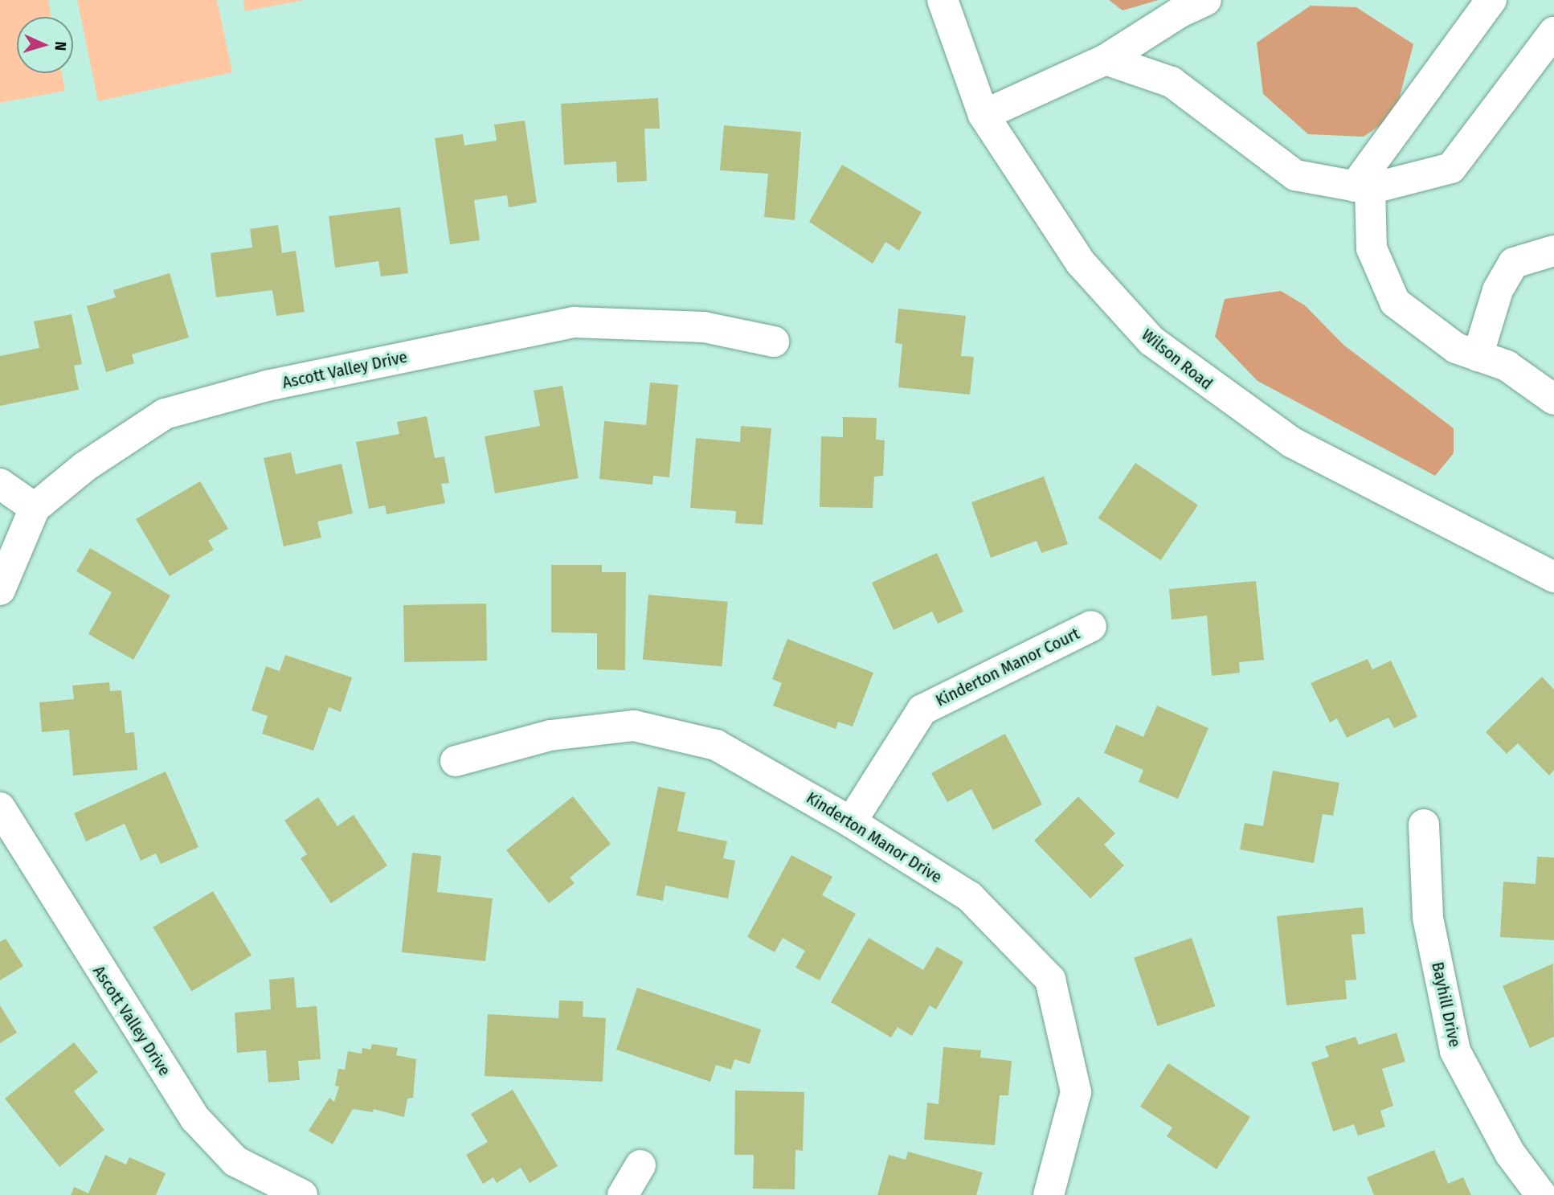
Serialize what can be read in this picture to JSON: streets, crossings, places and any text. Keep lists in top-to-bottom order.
{
  "streets": {
    "street": [
      "Wilson Road",
      "Ascott Valley Drive",
      "Kinderton Manor Court",
      "Kinderton Manor Drive",
      "Bayhill Drive"
    ]
  },
  "crossings": [
    ["Kinderton Manor Court", "Kinderton Manor Drive"]
  ],
  "north": "right"
}
